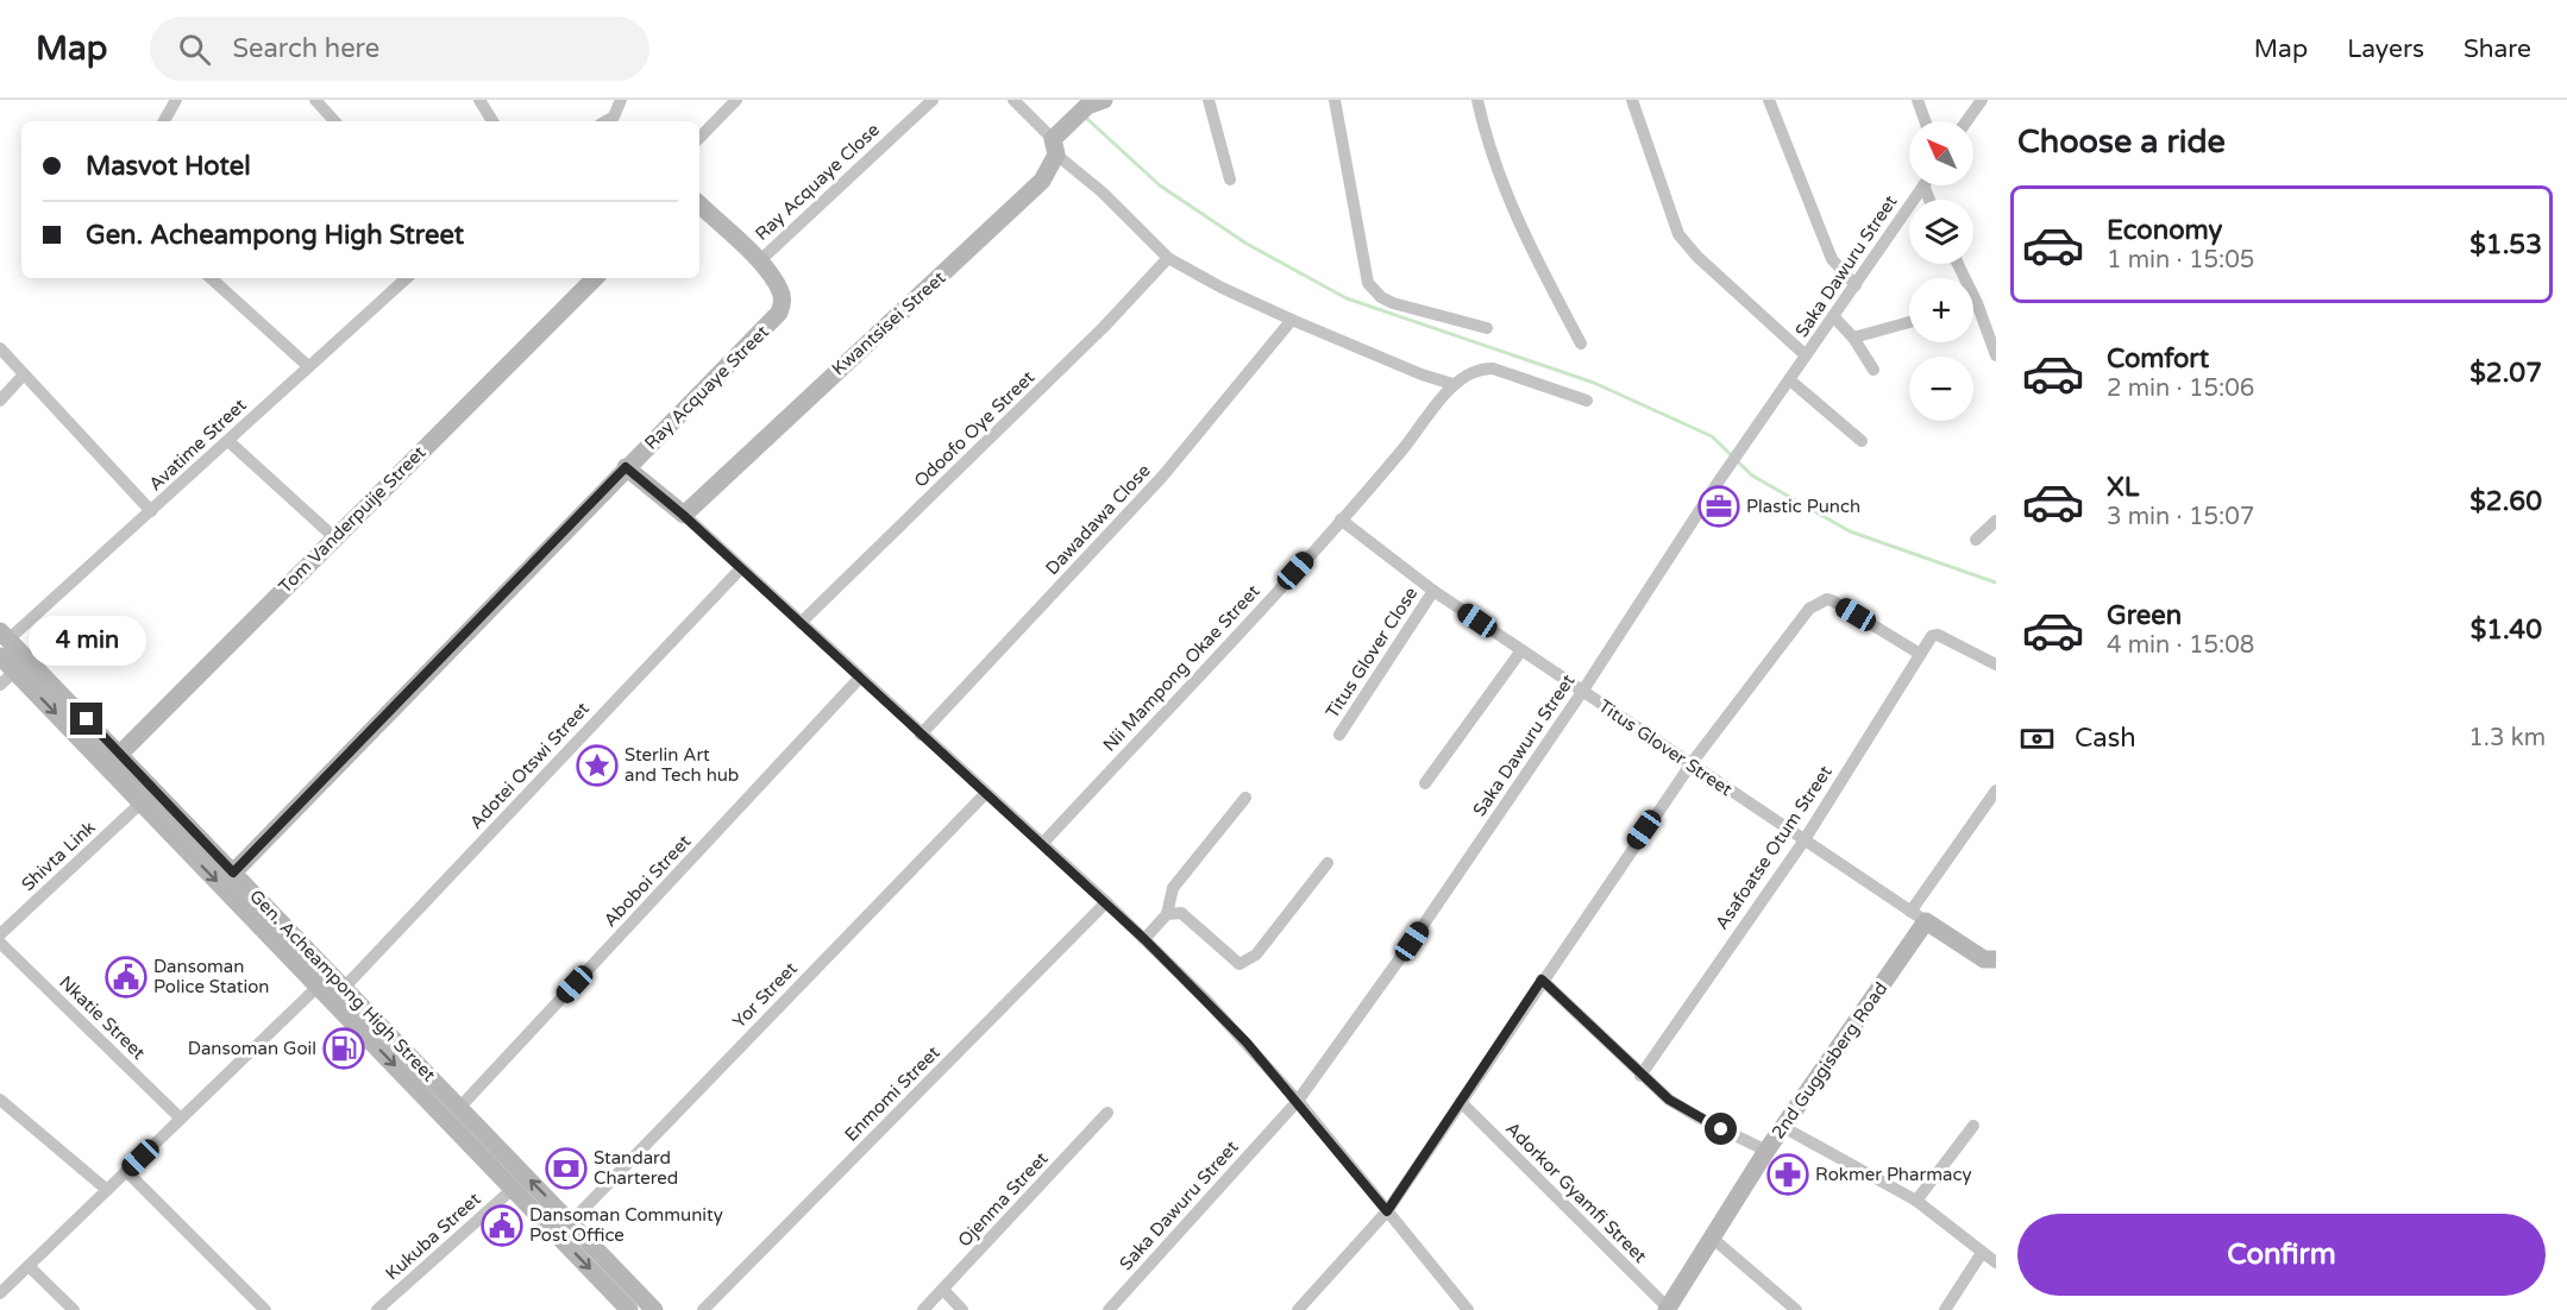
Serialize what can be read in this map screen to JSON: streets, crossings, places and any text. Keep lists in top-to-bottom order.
{
  "streets": {
    "main road": [
      "Kwantsisei Street",
      "Ray Acquaye Street",
      "Tom Vanderpuije Street",
      "Titus Glover Street",
      "Gen. Acheampong High Street",
      "2nd Guggisberg Road"
    ],
    "street": [
      "Ray Acquaye Close",
      "Saka Dawuru Street",
      "Odoofo Oye Street",
      "Avatime Street",
      "Dawadawa Close",
      "Titus Glover Close",
      "Nii Mampong Okae Street",
      "Adotei Otswi Street",
      "Asafoatse Otum Street",
      "Shivta Link",
      "Aboboi Street",
      "Yor Street",
      "Nkatie Street",
      "Enmomi Street",
      "Adorkor Gyamfi Street",
      "Ojenma Street",
      "Kukuba Street"
    ]
  },
  "crossings": [
    ["Ray Acquaye Close", "Ray Acquaye Street"],
    ["Saka Dawuru Street", "Titus Glover Street"],
    ["Ray Acquaye Street", "Gen. Acheampong High Street"],
    ["Avatime Street", "Gen. Acheampong High Street"],
    ["Tom Vanderpuije Street", "Gen. Acheampong High Street"],
    ["Titus Glover Close", "Titus Glover Street"],
    ["Nii Mampong Okae Street", "Titus Glover Street"],
    ["Titus Glover Street", "Asafoatse Otum Street"],
    ["Titus Glover Street", "2nd Guggisberg Road"],
    ["Adotei Otswi Street", "Gen. Acheampong High Street"],
    ["Shivta Link", "Gen. Acheampong High Street"],
    ["Aboboi Street", "Gen. Acheampong High Street"],
    ["Gen. Acheampong High Street", "Yor Street"],
    ["Gen. Acheampong High Street", "Kukuba Street"],
    ["2nd Guggisberg Road", "Adorkor Gyamfi Street"]
  ],
  "places": {
    "office": ["Plastic Punch"],
    "place": ["Sterlin Art and Tech hub"],
    "public building": ["Dansoman Police Station", "Dansoman Community Post Office"],
    "fuel station": ["Dansoman Goil"],
    "bank": ["Standard Chartered"],
    "pharmacy": ["Rokmer Pharmacy"]
  },
  "north": "top left",
  "page": {
    "header": "Map",
    "search": "Search here",
    "nav": ["Map", "Layers", "Share"],
    "heading": "Choose a ride",
    "map_buttons": ["+", "−"],
    "banner": ["Masvot Hotel", "Gen. Acheampong High Street"],
    "list": [
      {
        "name": "Economy",
        "note": "1 min · 15:05",
        "value": "$1.53"
      },
      {
        "name": "Comfort",
        "note": "2 min · 15:06",
        "value": "$2.07"
      },
      {
        "name": "XL",
        "note": "3 min · 15:07",
        "value": "$2.60"
      },
      {
        "name": "Green",
        "note": "4 min · 15:08",
        "value": "$1.40"
      }
    ],
    "bubble": "4 min",
    "pay": ["Cash", "1.3 km"],
    "buttons": "Confirm"
  }
}
